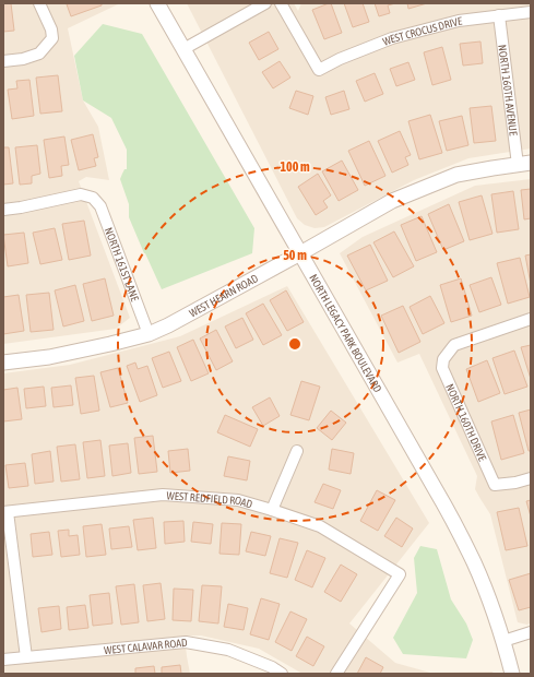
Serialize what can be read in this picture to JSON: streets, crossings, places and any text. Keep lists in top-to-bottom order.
{
  "streets": {
    "street": [
      "WEST CROCUS DRIVE",
      "NORTH 160TH AVENUE",
      "NORTH 161ST LANE",
      "WEST HEARN ROAD",
      "NORTH LEGACY PARK BOULEVARD",
      "NORTH 160TH DRIVE",
      "WEST REDFIELD ROAD",
      "WEST CALAVAR ROAD"
    ]
  },
  "crossings": [
    ["WEST CROCUS DRIVE", "NORTH 160TH AVENUE"],
    ["NORTH 160TH AVENUE", "WEST HEARN ROAD"],
    ["NORTH 161ST LANE", "WEST HEARN ROAD"],
    ["WEST HEARN ROAD", "NORTH LEGACY PARK BOULEVARD"]
  ],
  "rings": ["100 m", "50 m"]
}
